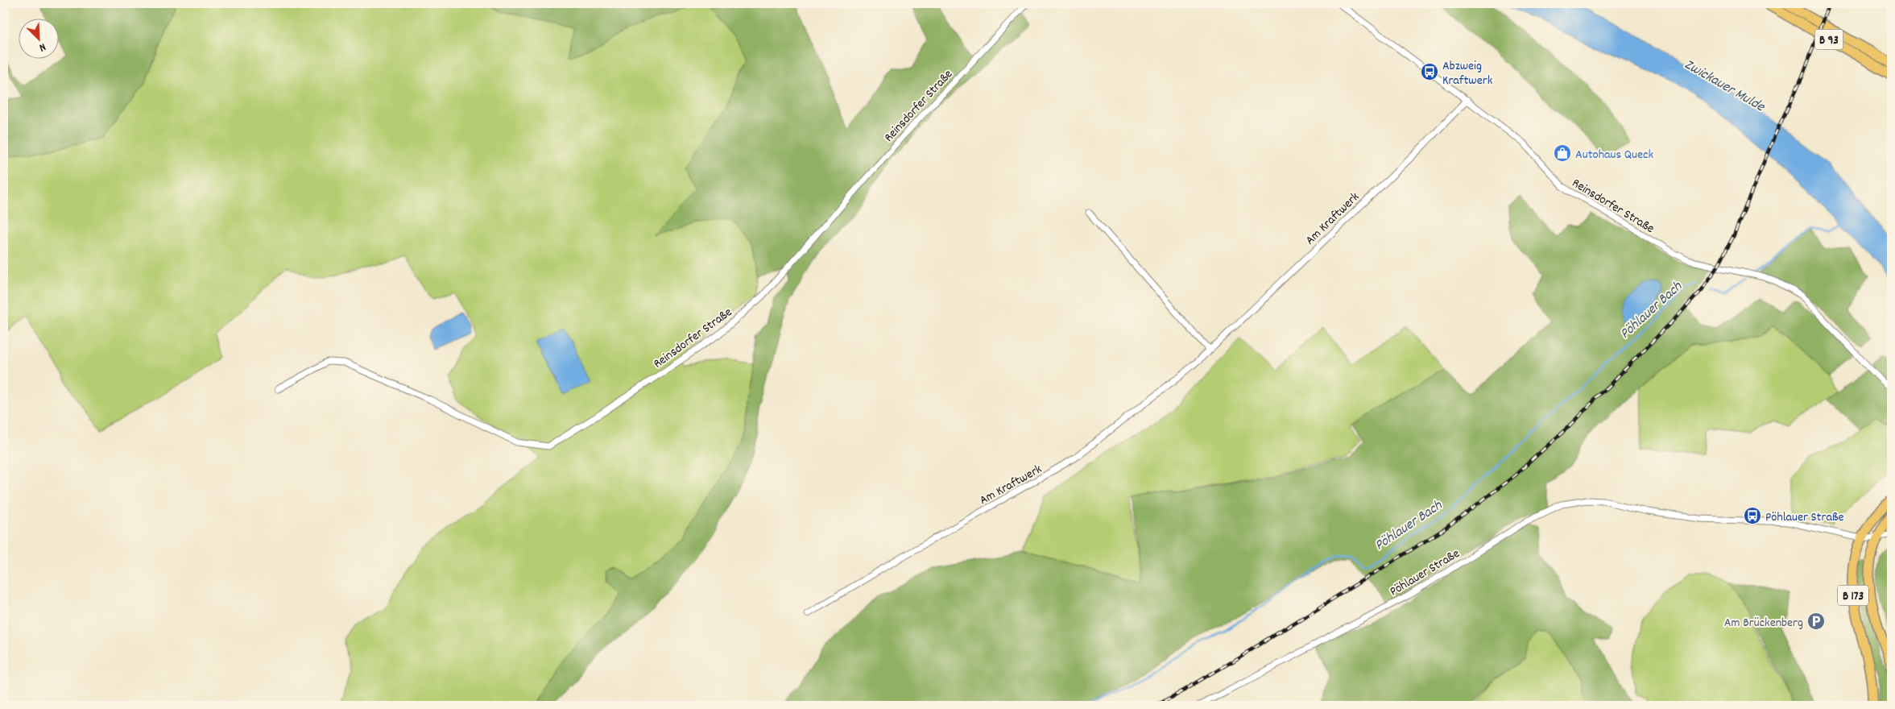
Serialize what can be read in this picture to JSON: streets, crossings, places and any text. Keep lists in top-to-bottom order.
{
  "streets": {
    "main road": ["B 93", "B 173"],
    "street": ["Reinsdorfer Straße", "Am Kraftwerk", "Pöhlauer Straße"]
  },
  "crossings": [
    ["Reinsdorfer Straße", "Am Kraftwerk"],
    ["Pöhlauer Straße", "B 173"]
  ],
  "water": ["Zwickauer Mulde", "Pöhlauer Bach"],
  "places": {
    "bus stop": ["Abzweig Kraftwerk", "Pöhlauer Straße"],
    "shop": ["Autohaus Queck"],
    "parking": ["Am Brückenberg"]
  },
  "north": "bottom right"
}
